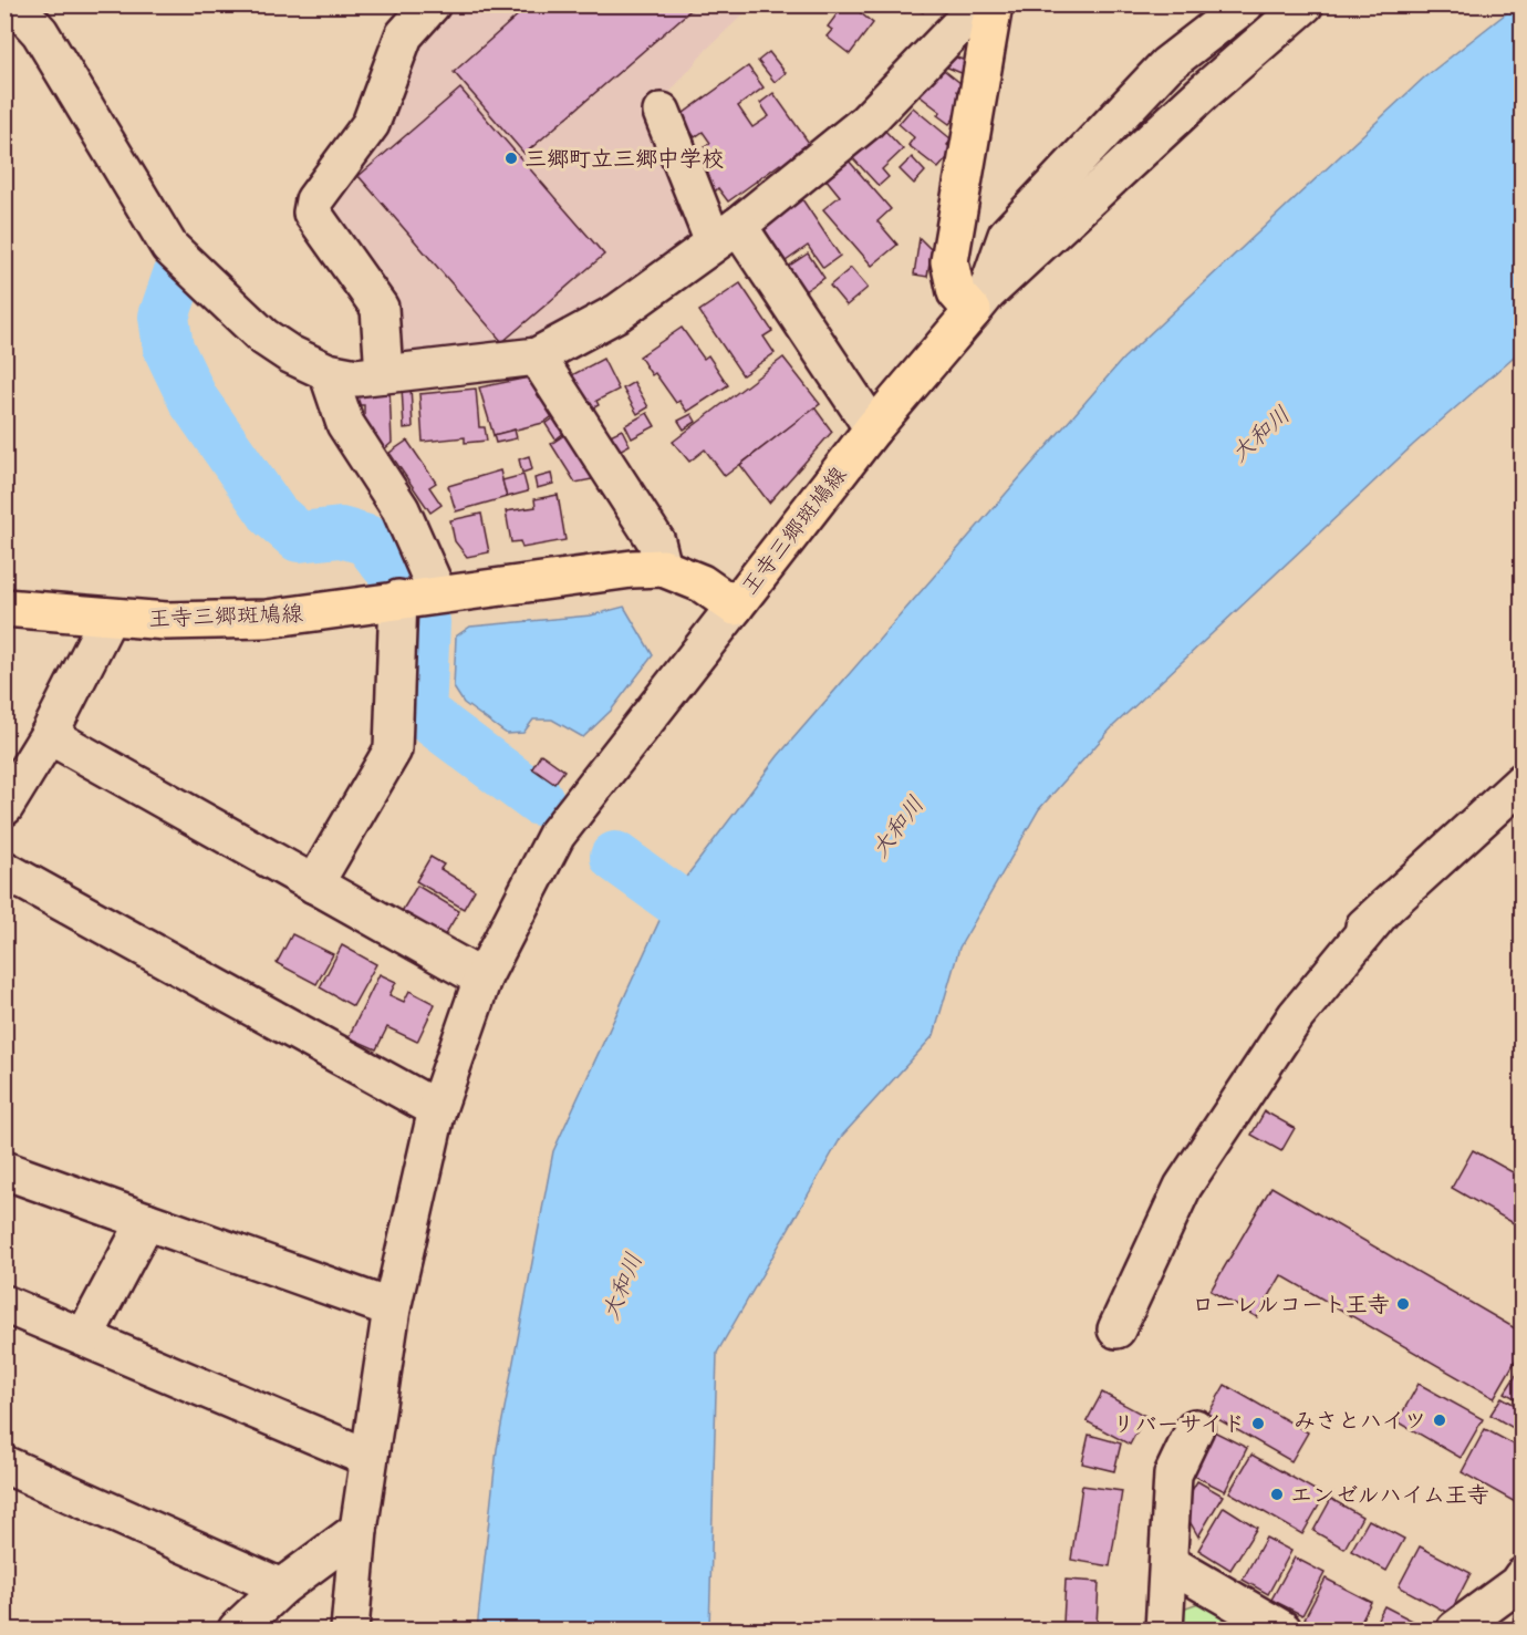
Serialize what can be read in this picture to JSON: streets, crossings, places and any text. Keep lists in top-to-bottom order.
{
  "streets": {
    "main road": ["王寺三郷斑鳩線"]
  },
  "water": ["大和川"],
  "places": [
    "三郷町立三郷中学校",
    "ローレルコート王寺",
    "みさとハイツ",
    "リバーサイド",
    "エンゼルハイム王寺"
  ]
}
